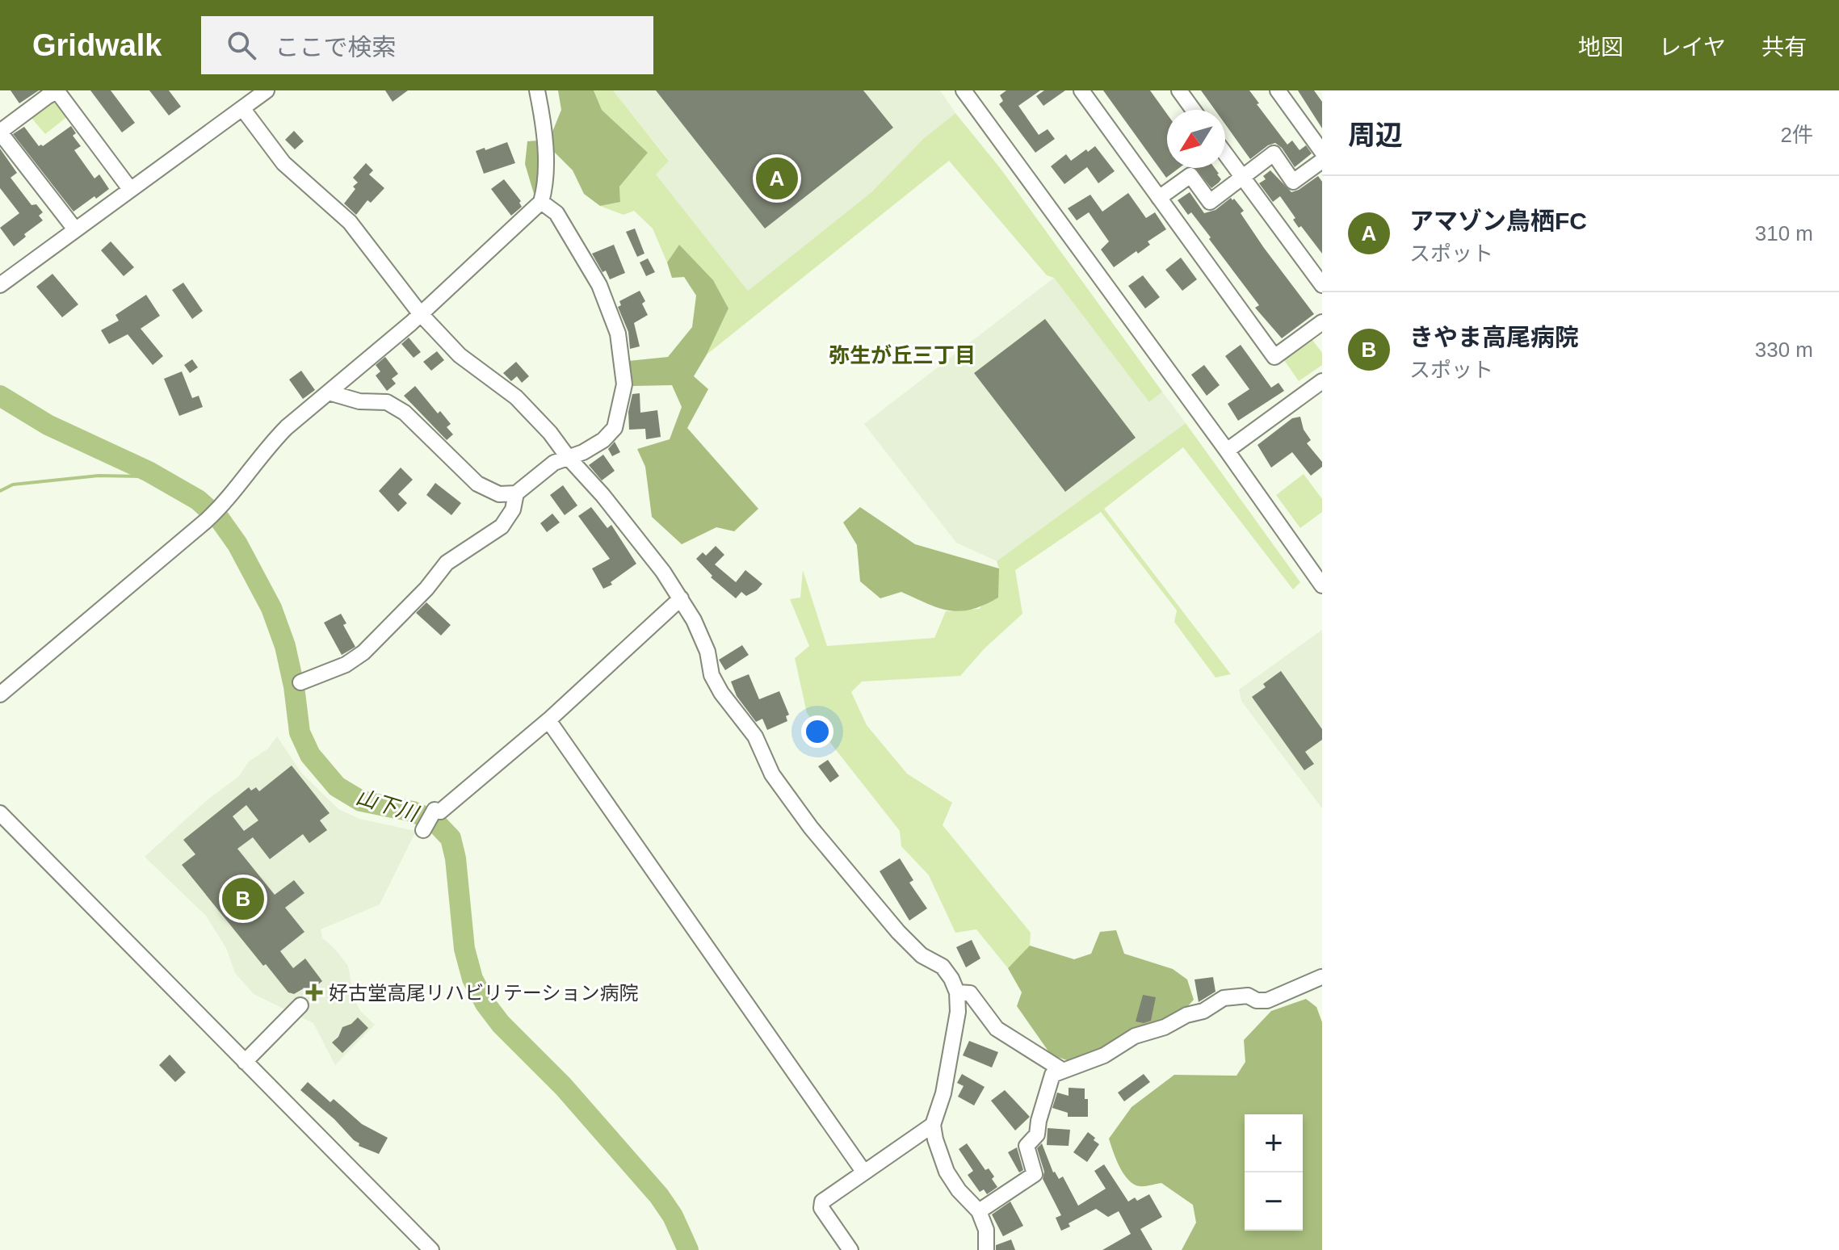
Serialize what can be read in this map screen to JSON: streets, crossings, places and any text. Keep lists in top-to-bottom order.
{
  "districts": ["弥生が丘三丁目"],
  "water": ["山下川"],
  "places": {
    "health": ["好古堂高尾リハビリテーション病院"]
  },
  "north": "bottom left",
  "page": {
    "header": "Gridwalk",
    "search": "ここで検索",
    "nav": ["地図", "レイヤ", "共有"],
    "heading": ["周辺", "2件"],
    "pins": ["A", "B"],
    "list": [
      {
        "mark": "A",
        "name": "アマゾン鳥栖FC",
        "note": "スポット",
        "value": "310 m"
      },
      {
        "mark": "B",
        "name": "きやま高尾病院",
        "note": "スポット",
        "value": "330 m"
      }
    ],
    "map_buttons": ["+", "−"]
  }
}
